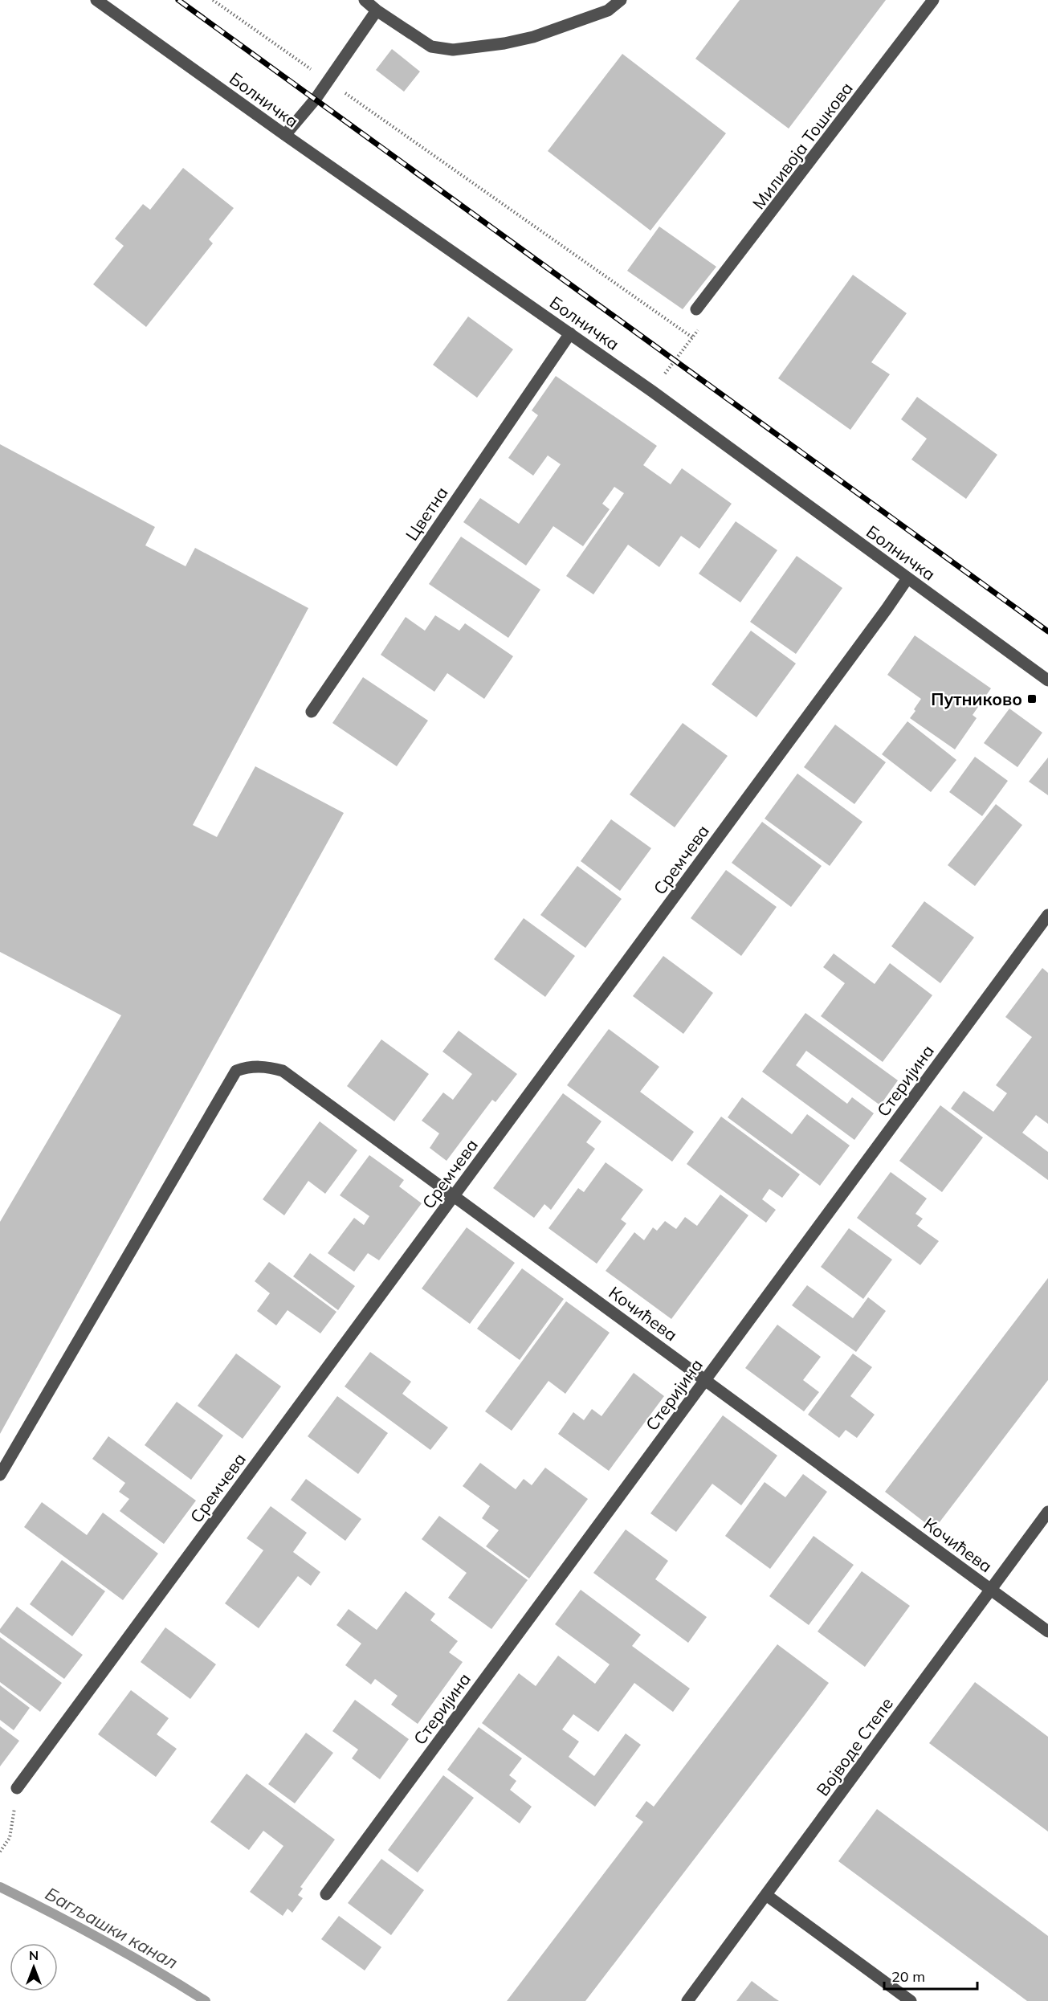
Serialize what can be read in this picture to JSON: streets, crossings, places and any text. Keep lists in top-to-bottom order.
{
  "streets": {
    "street": [
      "Болничка",
      "Миливоја Тошкова",
      "Цветна",
      "Сремчева",
      "Стеријина",
      "Кочићева",
      "Војводе Степе"
    ]
  },
  "crossings": [
    ["Болничка", "Цветна"],
    ["Болничка", "Сремчева"],
    ["Сремчева", "Кочићева"],
    ["Стеријина", "Кочићева"],
    ["Кочићева", "Војводе Степе"]
  ],
  "water": ["Багљашки канал"],
  "places": {
    "transit": ["Путниково"]
  },
  "scale_bar": "20 m",
  "north": "top"
}
